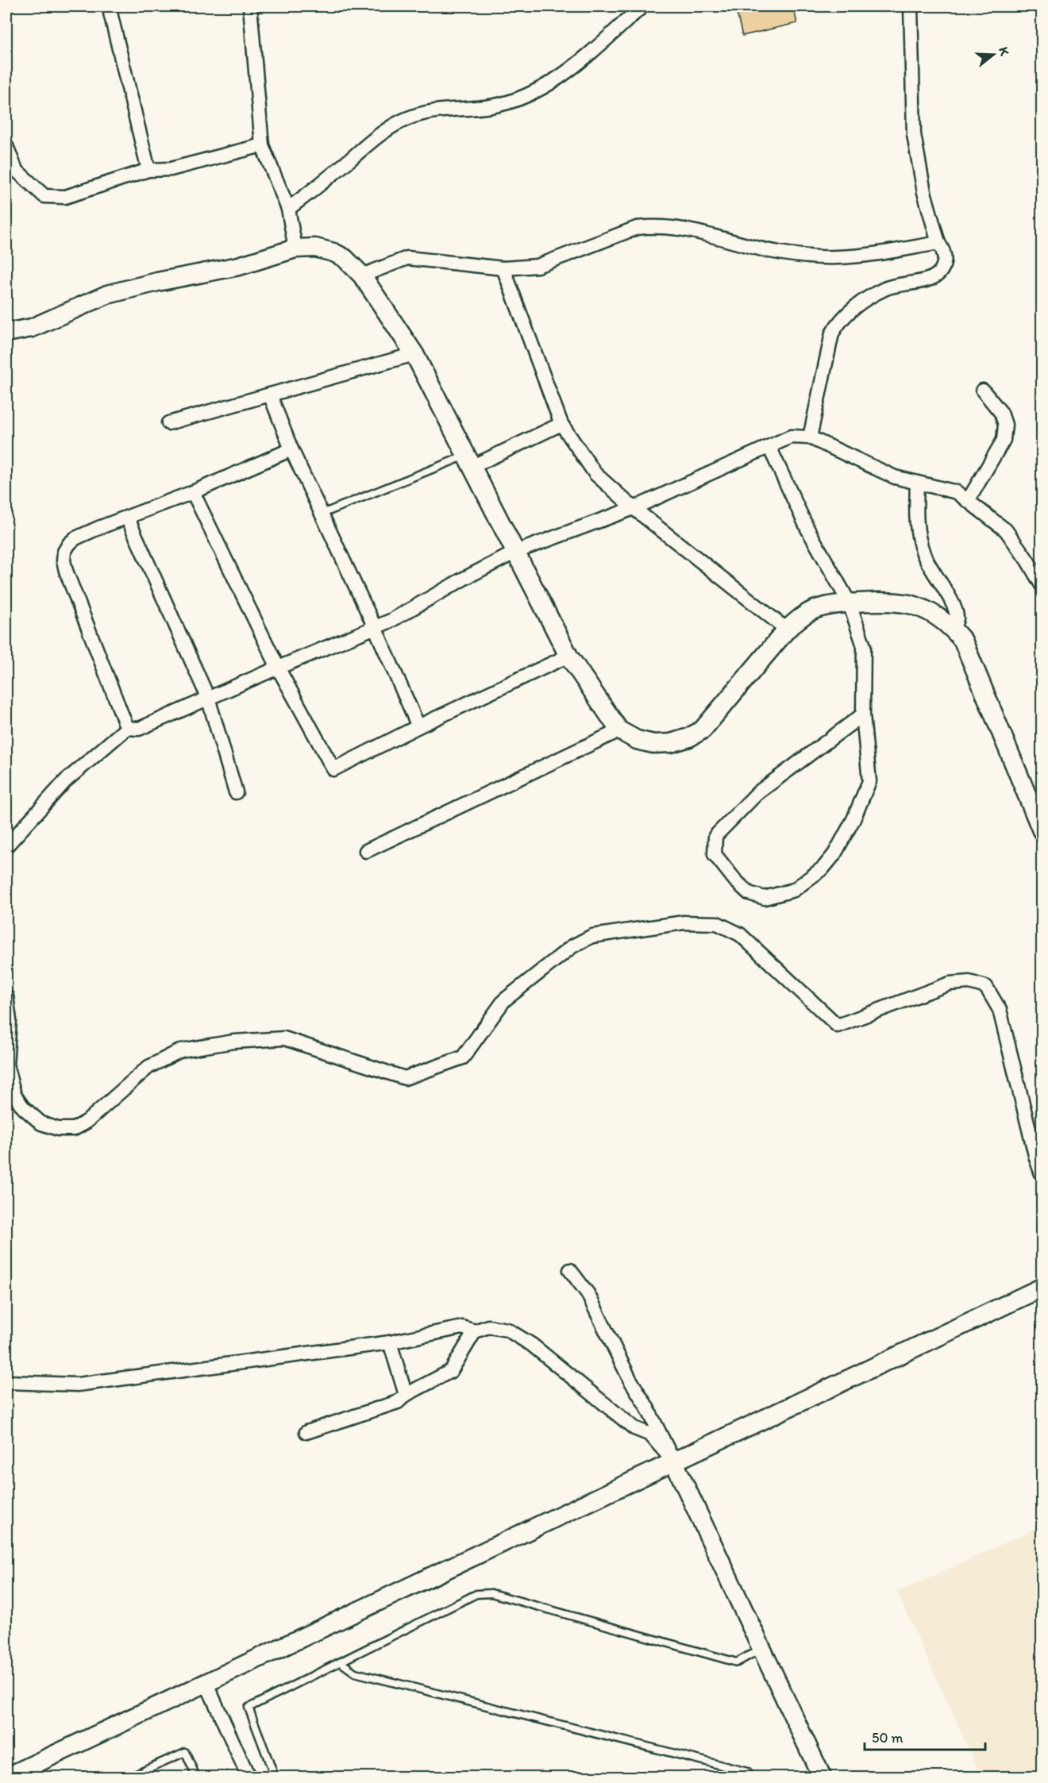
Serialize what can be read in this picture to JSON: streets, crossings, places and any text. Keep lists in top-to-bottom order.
{
  "scale_bar": "50 m",
  "north": "right"
}
